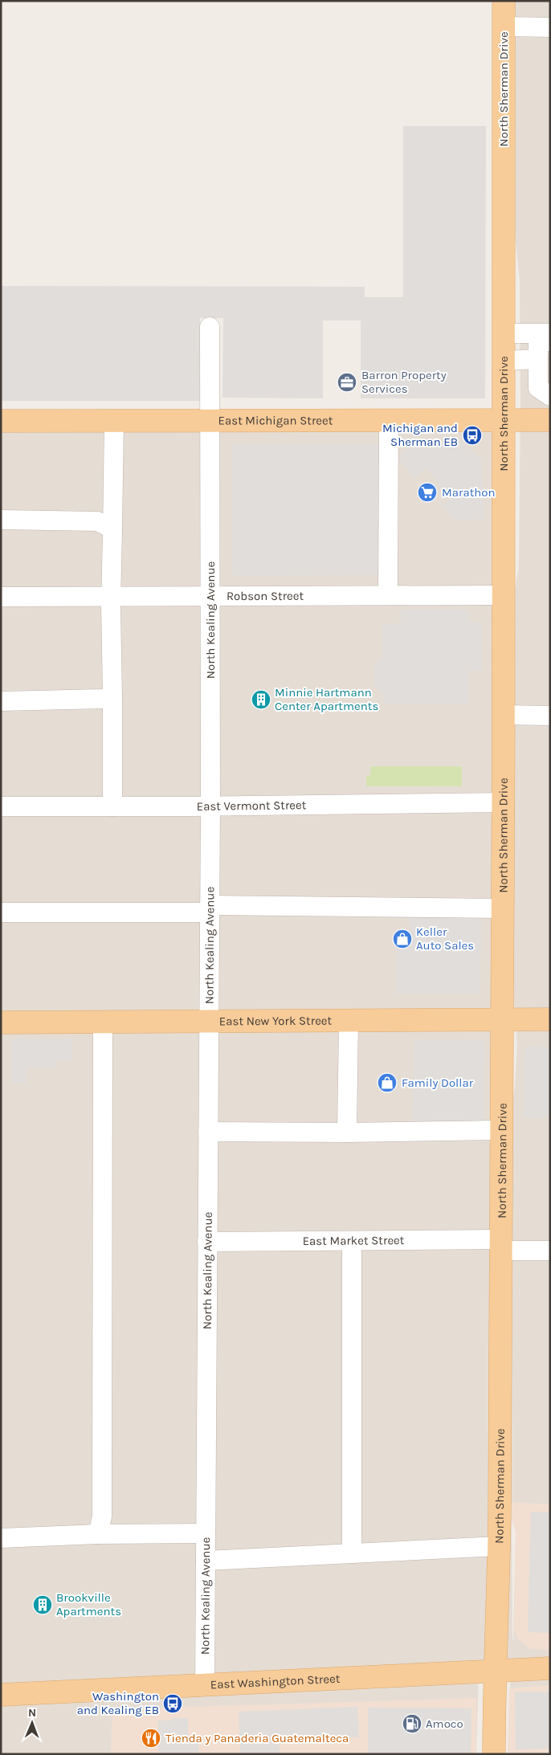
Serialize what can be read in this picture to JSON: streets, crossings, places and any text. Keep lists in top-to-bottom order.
{
  "streets": {
    "main road": [
      "North Sherman Drive",
      "East Michigan Street",
      "East New York Street",
      "East Washington Street"
    ],
    "street": [
      "Robson Street",
      "North Kealing Avenue",
      "East Vermont Street",
      "East Market Street"
    ]
  },
  "crossings": [
    ["North Sherman Drive", "East Michigan Street"],
    ["North Sherman Drive", "Robson Street"],
    ["North Sherman Drive", "East Vermont Street"],
    ["North Sherman Drive", "East New York Street"],
    ["North Sherman Drive", "East Market Street"],
    ["North Sherman Drive", "East Washington Street"],
    ["East Michigan Street", "North Kealing Avenue"],
    ["Robson Street", "North Kealing Avenue"],
    ["North Kealing Avenue", "East Vermont Street"],
    ["North Kealing Avenue", "East New York Street"],
    ["North Kealing Avenue", "East Market Street"],
    ["North Kealing Avenue", "East Washington Street"]
  ],
  "places": {
    "office": ["Barron Property Services"],
    "bus stop": ["Michigan and Sherman EB", "Washington and Kealing EB"],
    "supermarket": ["Marathon"],
    "building": ["Minnie Hartmann Center Apartments", "Brookville Apartments"],
    "shop": ["Keller Auto Sales", "Family Dollar"],
    "fuel station": ["Amoco"],
    "restaurant": ["Tienda y Panaderia Guatemalteca"]
  },
  "north": "top"
}
